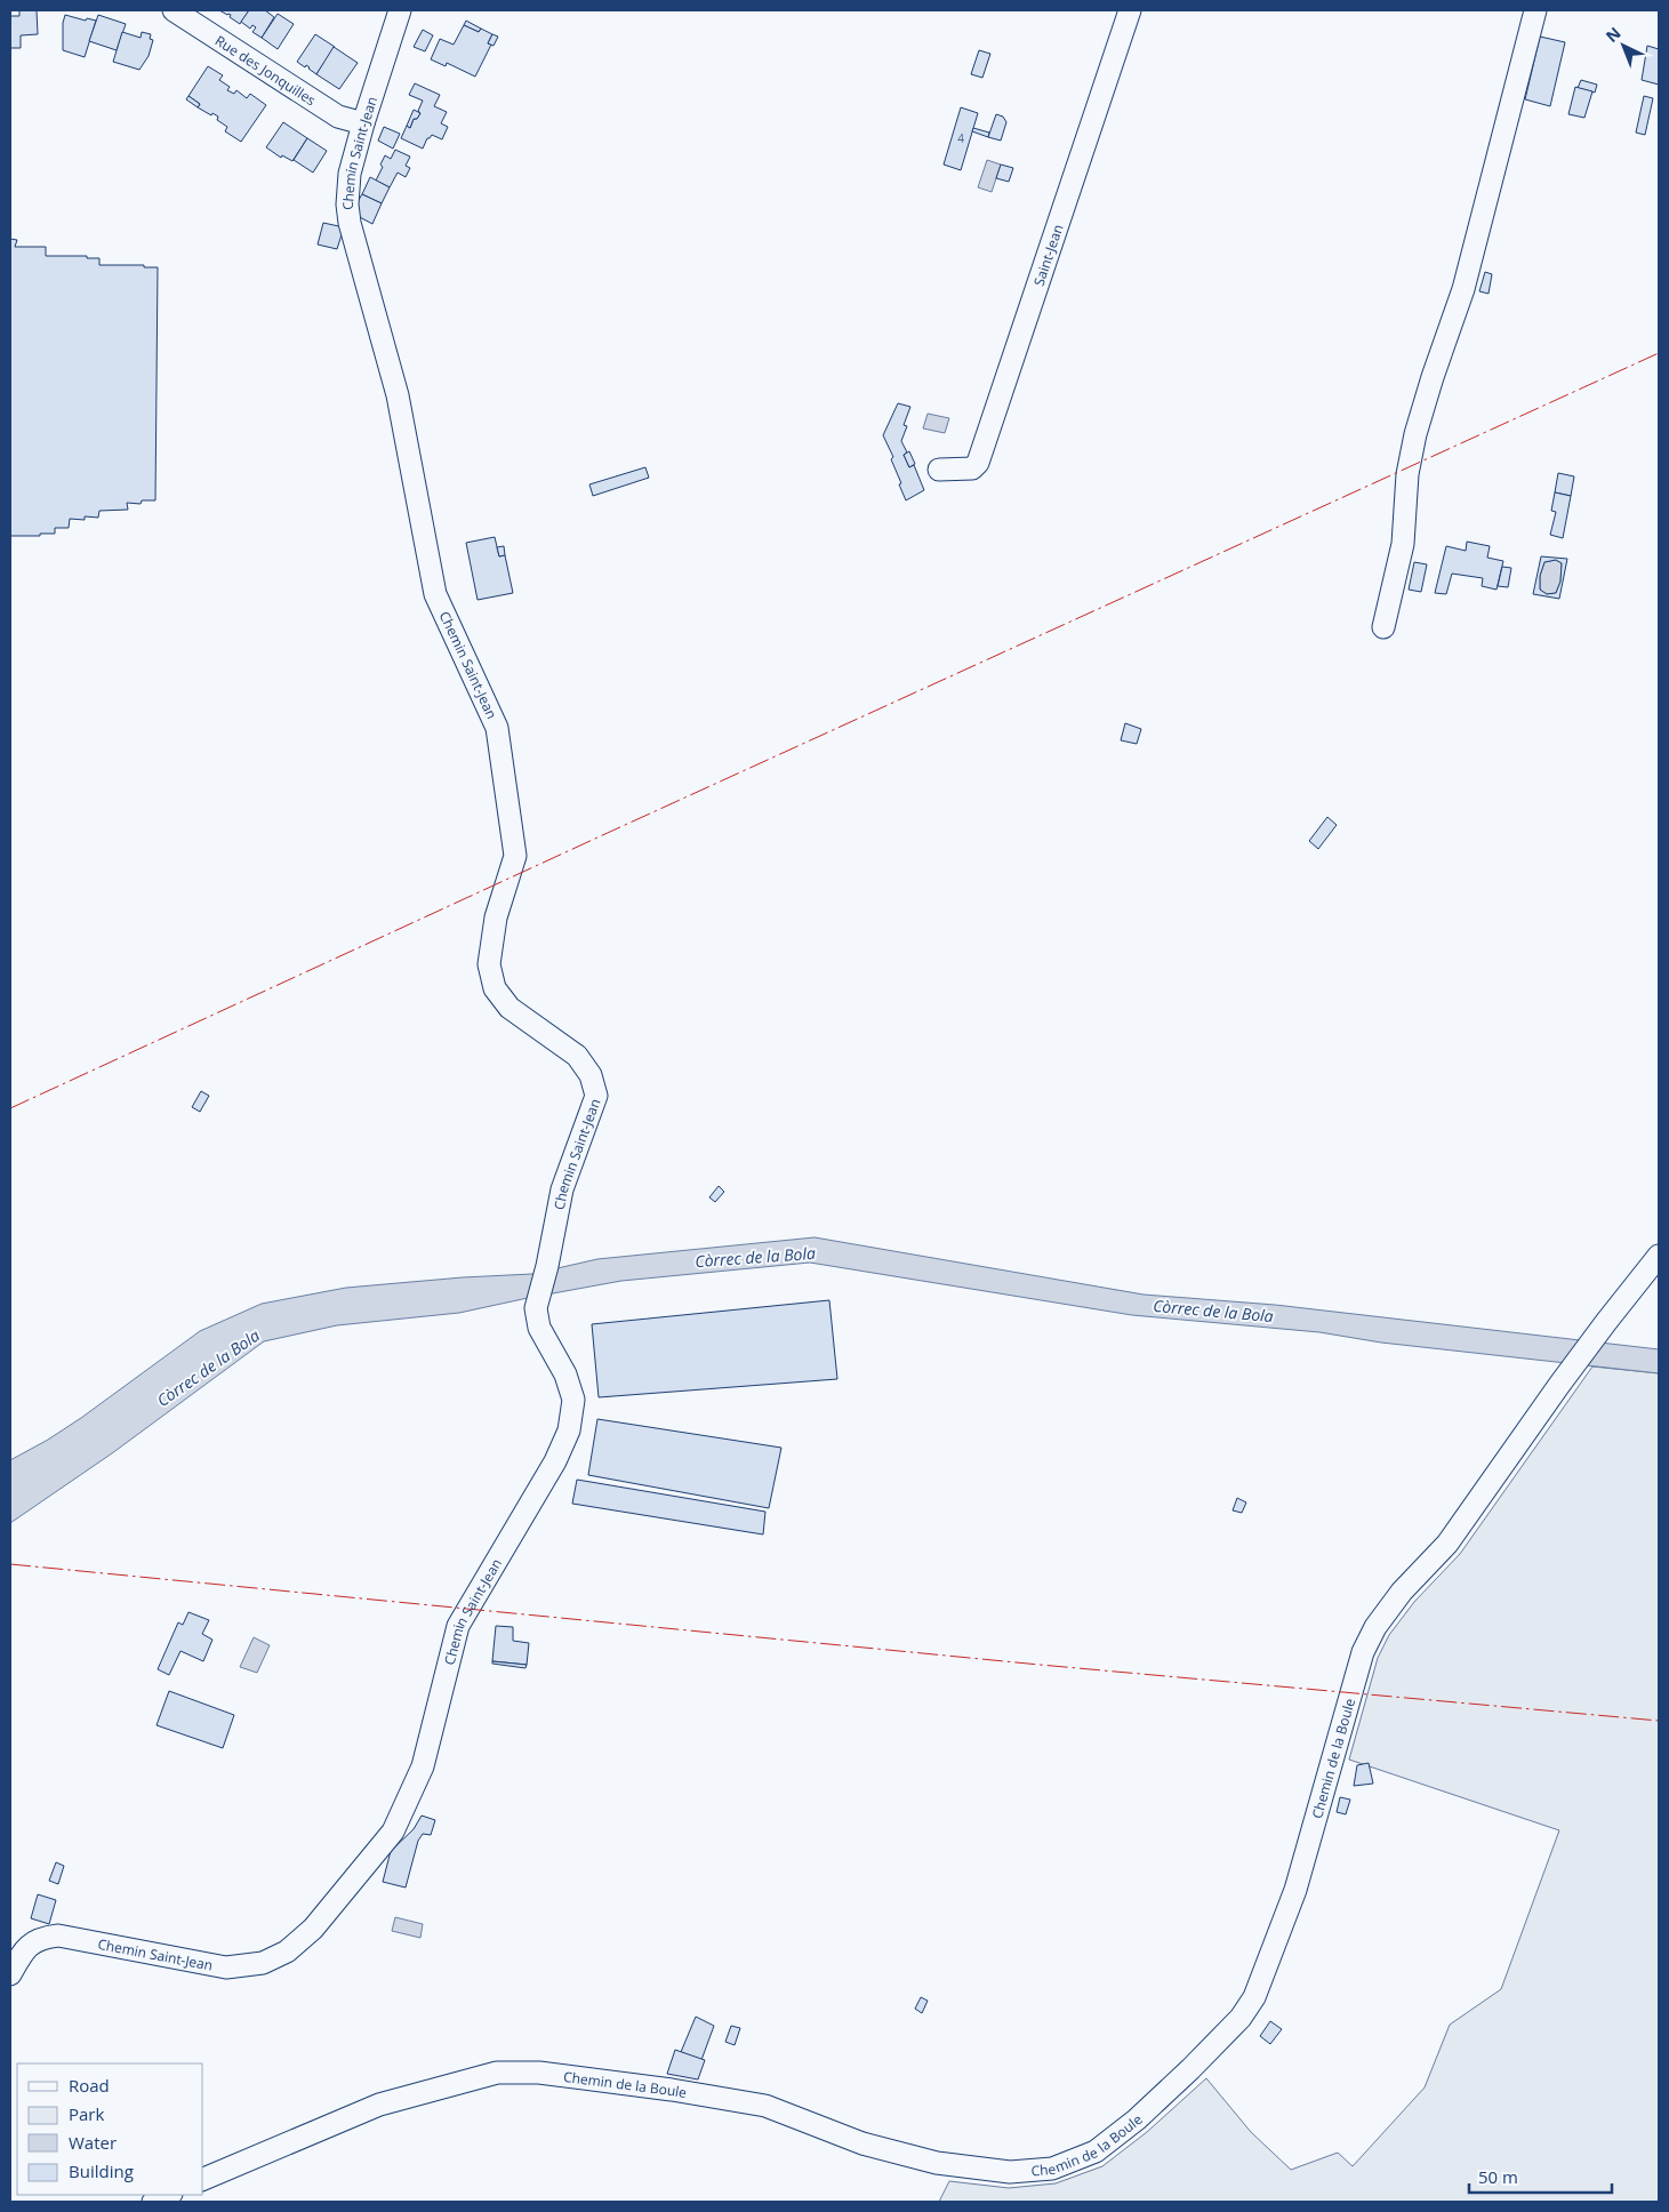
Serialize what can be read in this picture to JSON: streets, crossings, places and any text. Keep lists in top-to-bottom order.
{
  "streets": {
    "street": [
      "Rue des Jonquilles",
      "Chemin Saint-Jean",
      "Saint-Jean",
      "Chemin de la Boule"
    ]
  },
  "crossings": [
    ["Rue des Jonquilles", "Chemin Saint-Jean"]
  ],
  "water": ["Còrrec de la Bola"],
  "house_numbers": ["4"],
  "legend": [
    "Road",
    "Park",
    "Water",
    "Building"
  ],
  "scale_bar": "50 m",
  "north": "top left"
}
